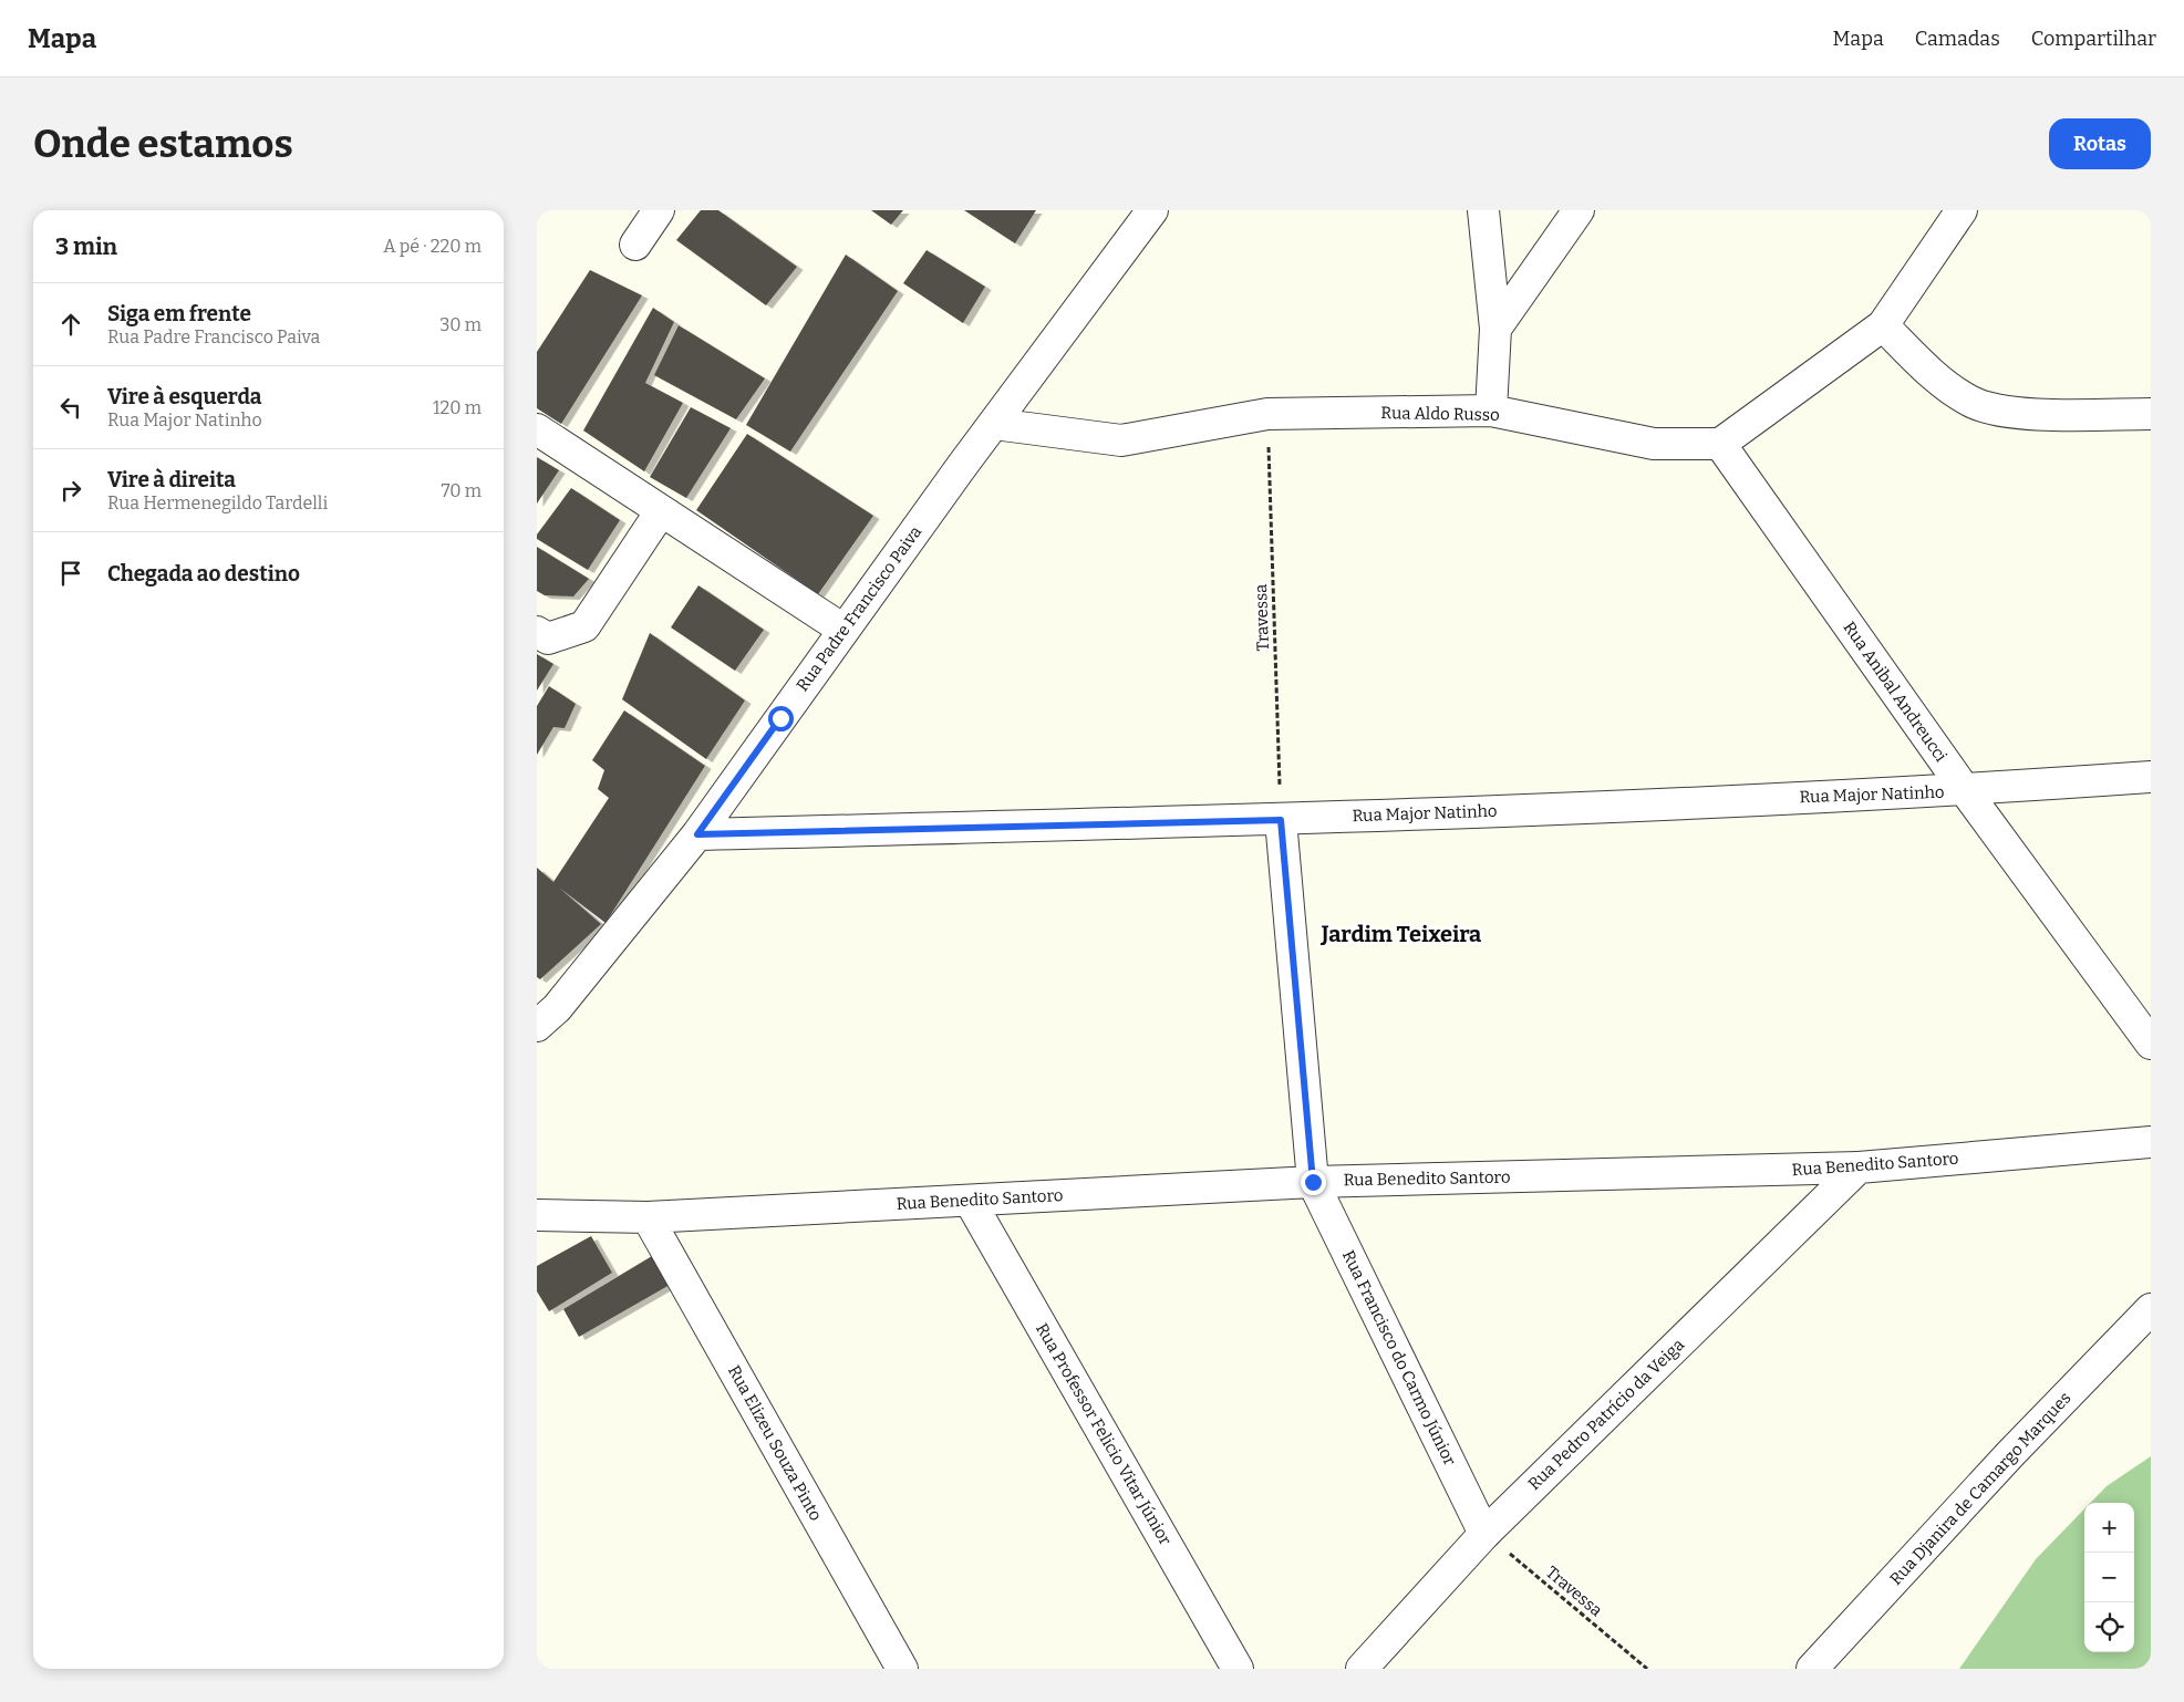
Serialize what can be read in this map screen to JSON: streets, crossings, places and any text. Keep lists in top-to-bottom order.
{
  "streets": {
    "street": [
      "Rua Aldo Russo",
      "Rua Padre Francisco Paiva",
      "Rua Anibal Andreucci",
      "Rua Major Natinho",
      "Rua Benedito Santoro",
      "Rua Francisco do Carmo Júnior",
      "Rua Pedro Patrício da Veiga",
      "Rua Professor Felicio Vitar Júnior",
      "Rua Elizeu Souza Pinto",
      "Rua Djanira de Camargo Marques"
    ],
    "path": ["Travessa"]
  },
  "crossings": [
    ["Rua Aldo Russo", "Rua Padre Francisco Paiva"],
    ["Rua Aldo Russo", "Travessa"],
    ["Rua Aldo Russo", "Rua Anibal Andreucci"],
    ["Rua Padre Francisco Paiva", "Rua Major Natinho"],
    ["Travessa", "Rua Major Natinho"],
    ["Travessa", "Rua Francisco do Carmo Júnior"],
    ["Travessa", "Rua Pedro Patrício da Veiga"],
    ["Rua Anibal Andreucci", "Rua Major Natinho"],
    ["Rua Benedito Santoro", "Rua Francisco do Carmo Júnior"],
    ["Rua Benedito Santoro", "Rua Pedro Patrício da Veiga"],
    ["Rua Benedito Santoro", "Rua Professor Felicio Vitar Júnior"],
    ["Rua Benedito Santoro", "Rua Elizeu Souza Pinto"],
    ["Rua Francisco do Carmo Júnior", "Rua Pedro Patrício da Veiga"]
  ],
  "districts": ["Jardim Teixeira"],
  "page": {
    "header": "Mapa",
    "nav": ["Mapa", "Camadas", "Compartilhar"],
    "buttons": "Rotas",
    "title": "Onde estamos",
    "heading": ["3 min", "A pé · 220 m"],
    "list": [
      ["Siga em frente", "Rua Padre Francisco Paiva", "30 m"],
      ["Vire à esquerda", "Rua Major Natinho", "120 m"],
      ["Vire à direita", "Rua Hermenegildo Tardelli", "70 m"],
      "Chegada ao destino"
    ],
    "map_buttons": ["+", "−"]
  }
}
